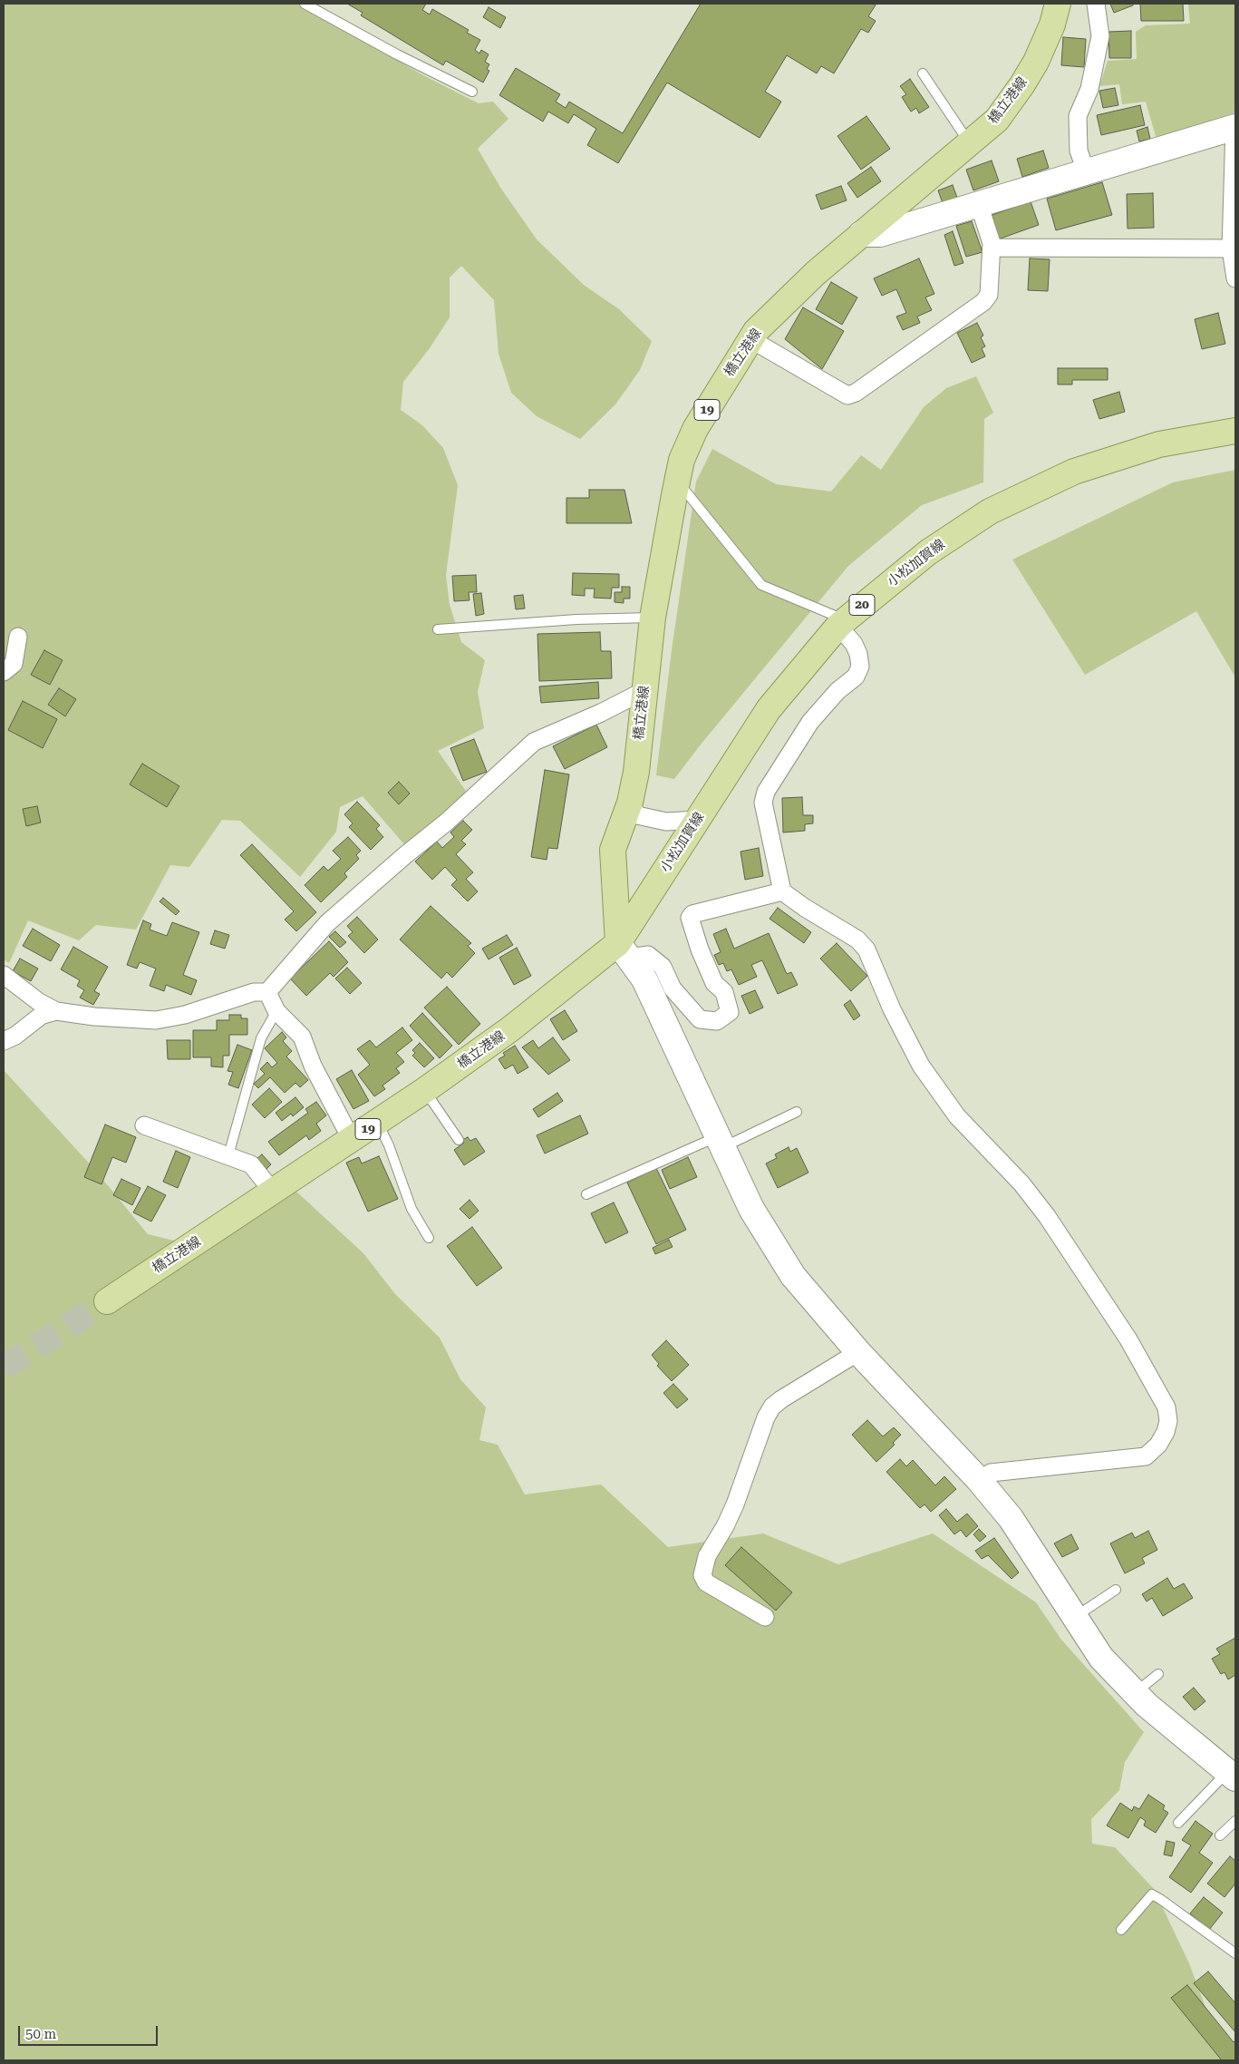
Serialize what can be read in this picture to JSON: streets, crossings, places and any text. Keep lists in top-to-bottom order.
{
  "streets": {
    "main road": [
      "橋立港線",
      "19",
      "小松加賀線",
      "20"
    ]
  },
  "crossings": [
    ["橋立港線", "小松加賀線"]
  ],
  "scale_bar": "50 m"
}
